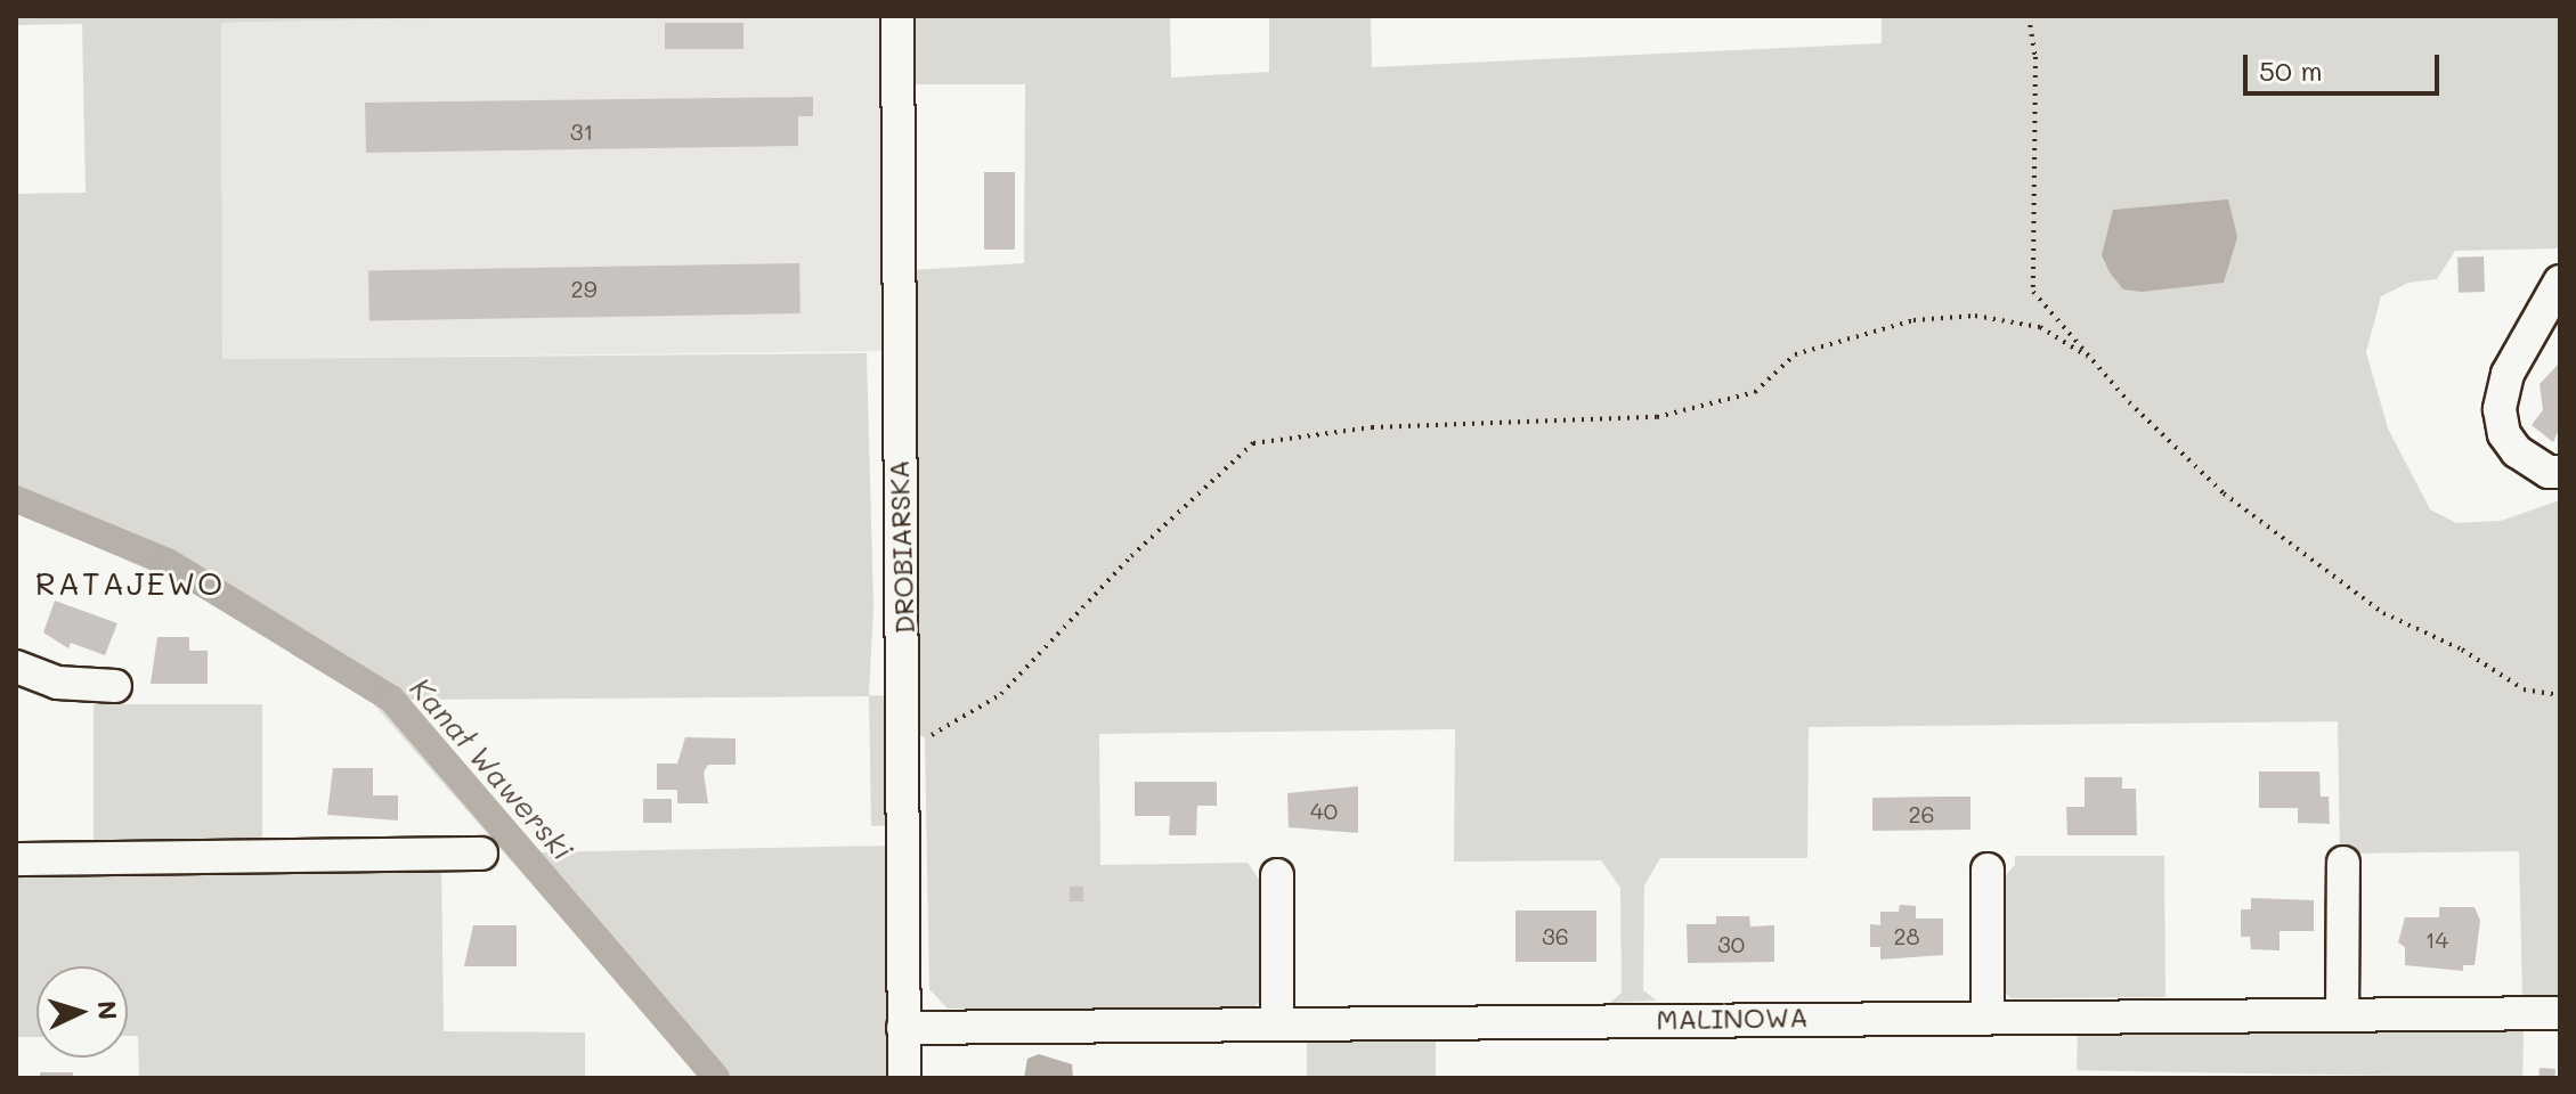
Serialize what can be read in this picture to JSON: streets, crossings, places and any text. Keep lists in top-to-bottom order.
{
  "streets": {
    "street": ["DROBIARSKA", "MALINOWA"]
  },
  "crossings": [
    ["DROBIARSKA", "MALINOWA"]
  ],
  "districts": ["RATAJEWO"],
  "water": ["Kanał Wawerski"],
  "house_numbers": [
    "31",
    "29",
    "40",
    "26",
    "36",
    "28",
    "14",
    "30"
  ],
  "scale_bar": "50 m",
  "north": "right"
}
